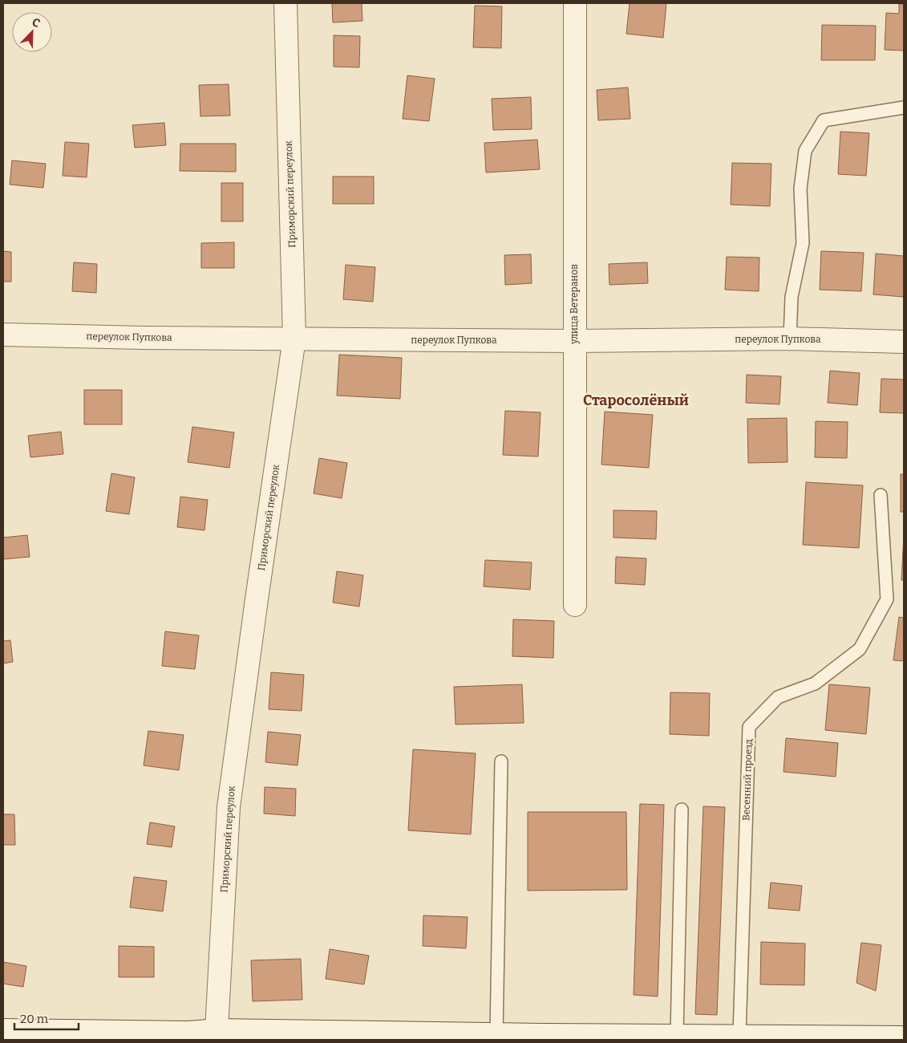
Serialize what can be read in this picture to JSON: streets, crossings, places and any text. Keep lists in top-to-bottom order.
{
  "streets": {
    "street": ["Приморский переулок", "улица Ветеранов", "переулок Пупкова"],
    "lane": ["Весенний проезд"]
  },
  "crossings": [
    ["Приморский переулок", "переулок Пупкова"],
    ["улица Ветеранов", "переулок Пупкова"]
  ],
  "districts": ["Староcолёный"],
  "scale_bar": "20 m",
  "north": "top right"
}
